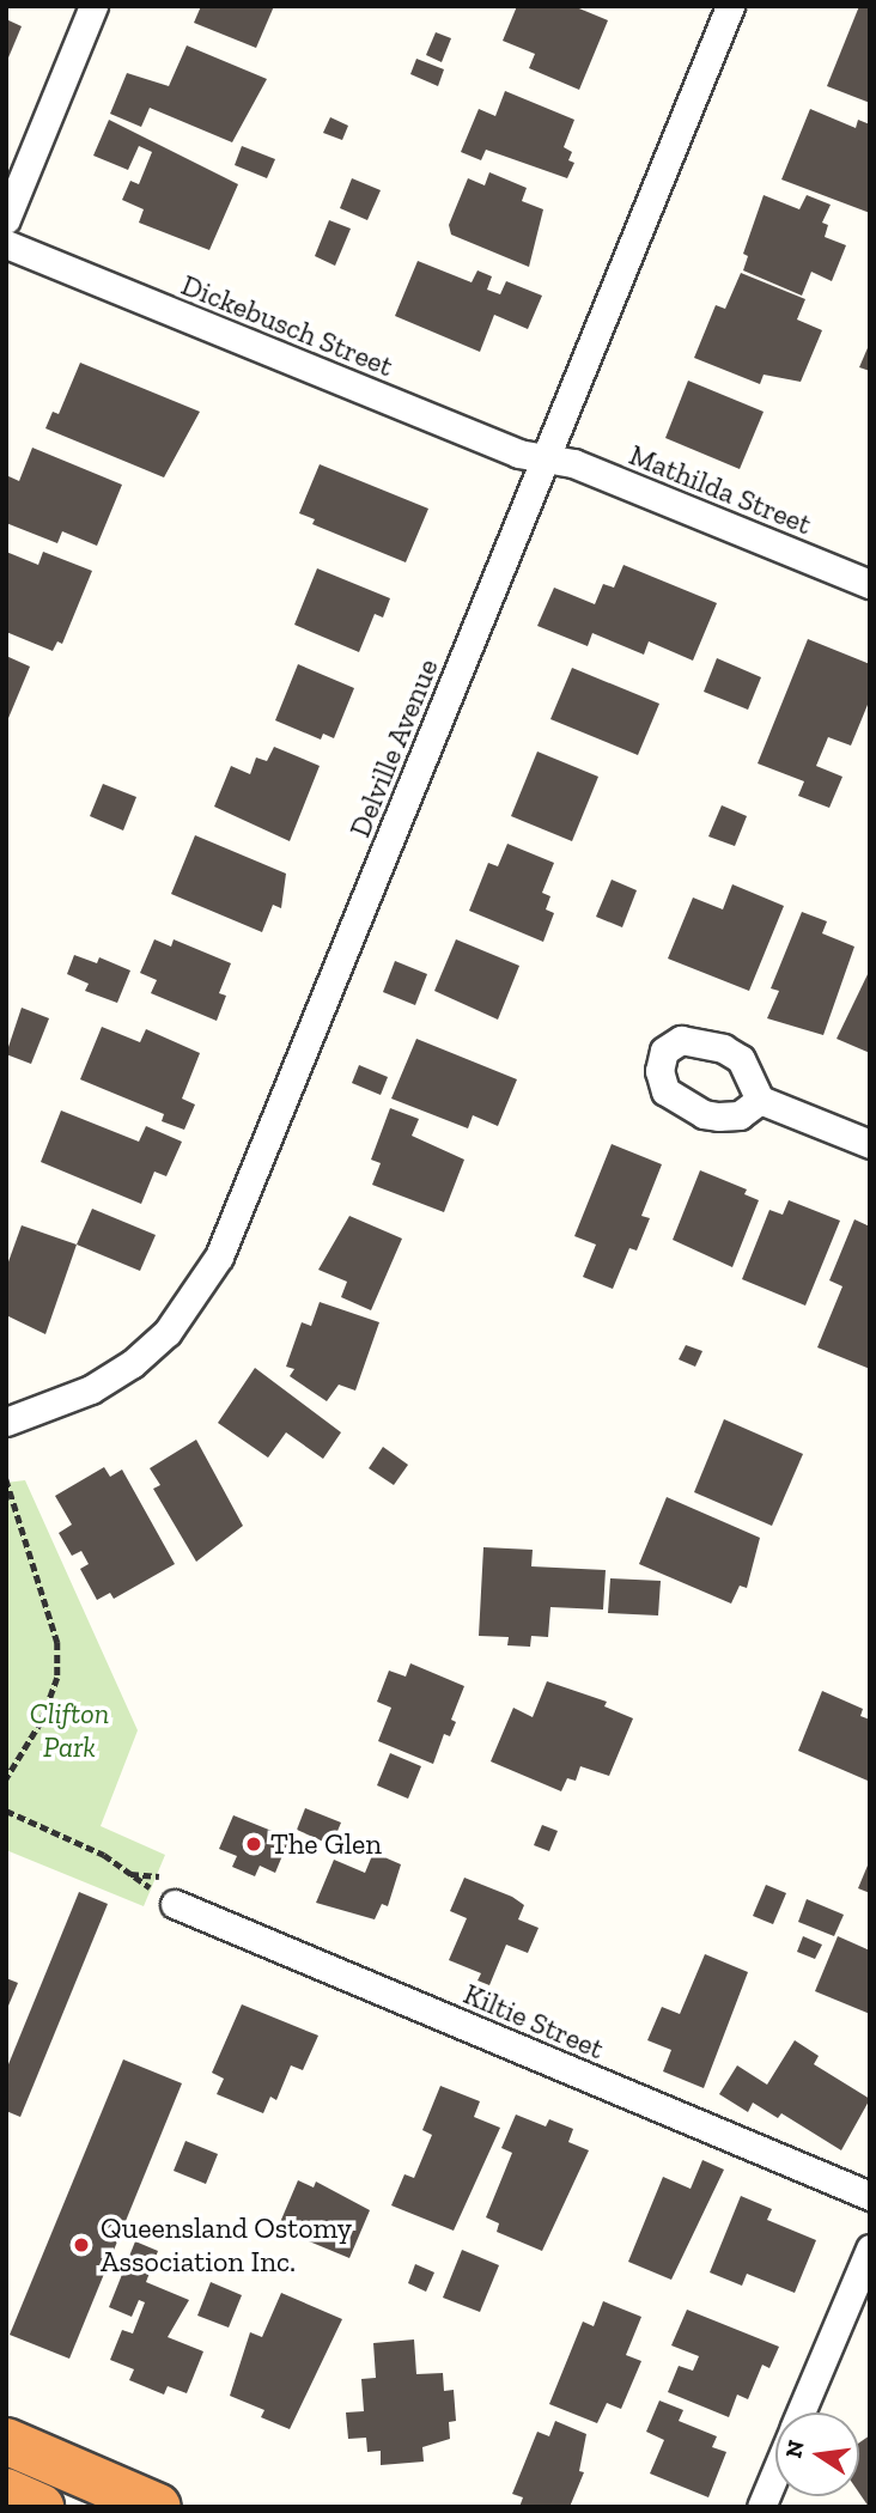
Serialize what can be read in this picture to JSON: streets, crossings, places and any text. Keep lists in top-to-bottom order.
{
  "streets": {
    "street": [
      "Dickebusch Street",
      "Mathilda Street",
      "Delville Avenue",
      "Kiltie Street"
    ]
  },
  "crossings": [
    ["Dickebusch Street", "Mathilda Street"],
    ["Dickebusch Street", "Delville Avenue"],
    ["Mathilda Street", "Delville Avenue"]
  ],
  "parks": ["Clifton Park"],
  "places": ["The Glen", "Queensland Ostomy Association Inc."],
  "north": "left"
}
